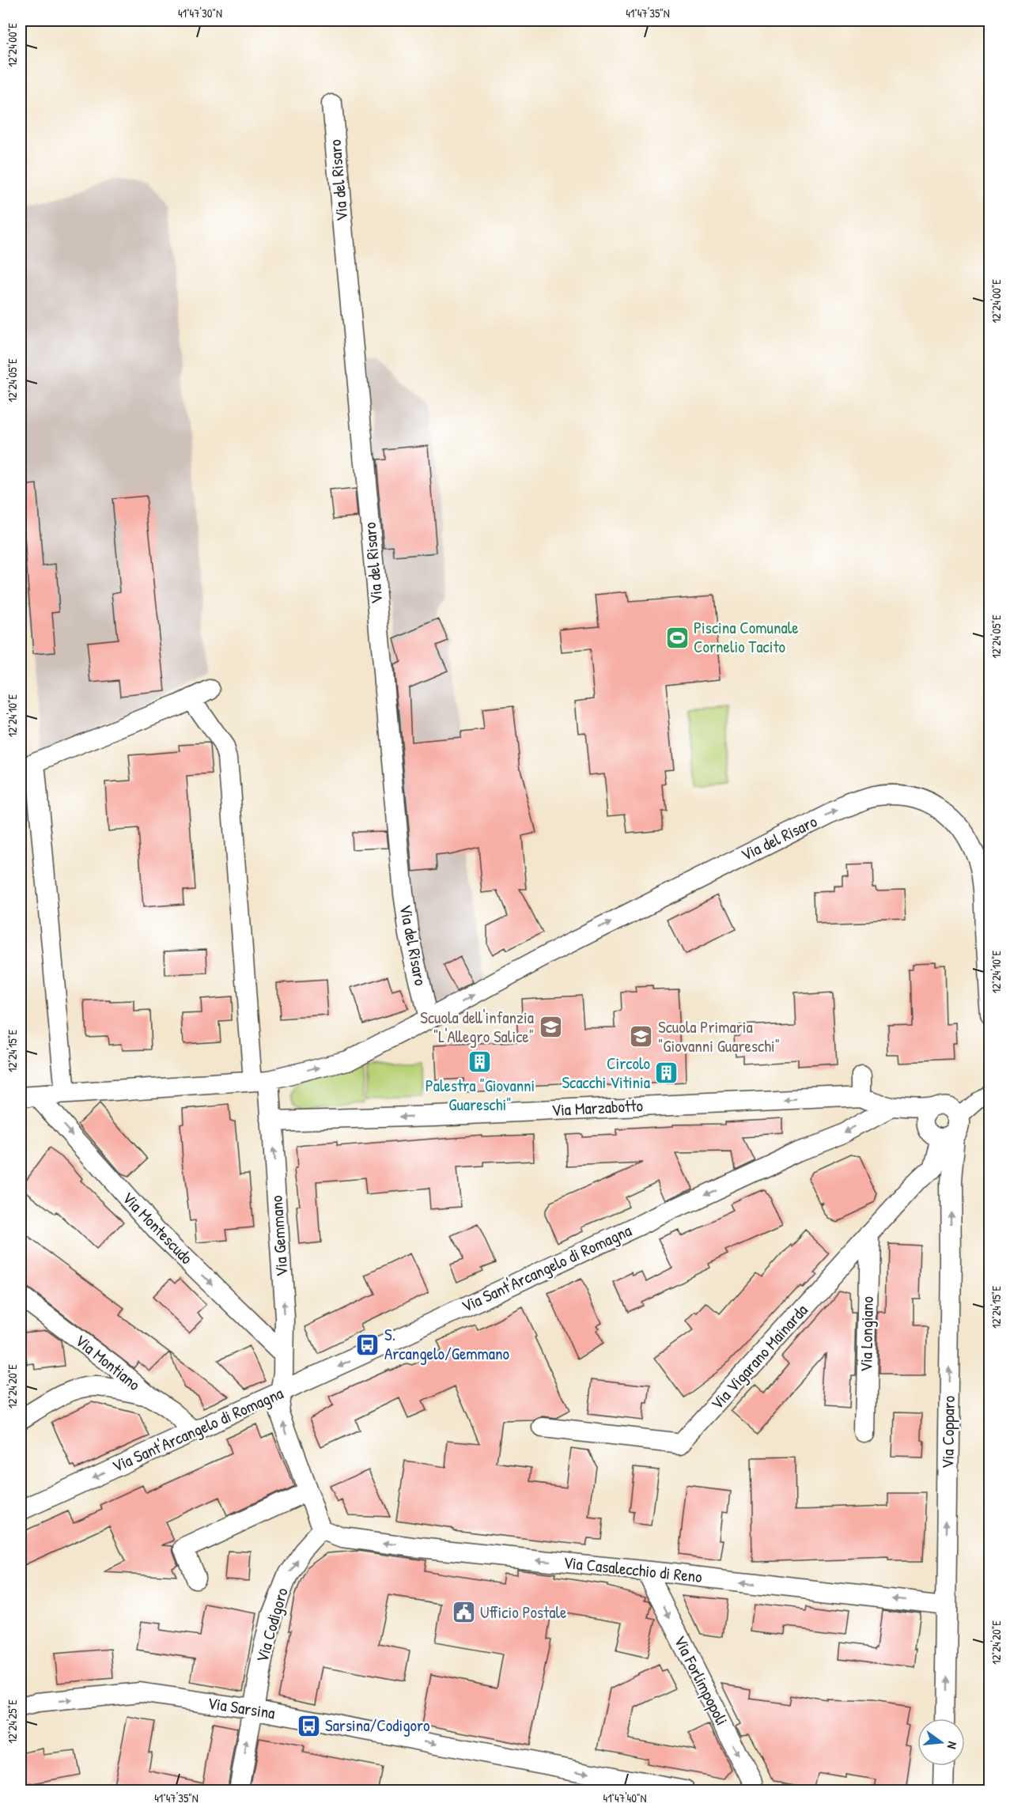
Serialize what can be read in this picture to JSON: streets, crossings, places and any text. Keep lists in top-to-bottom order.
{
  "streets": {
    "street": [
      "Via del Risaro",
      "Via Marzabotto",
      "Via Montescudo",
      "Via Gemmano",
      "Via Sant'Arcangelo di Romagna",
      "Via Longiano",
      "Via Vigarano Mainarda",
      "Via Montiano",
      "Via Copparo",
      "Via Casalecchio di Reno",
      "Via Codigoro",
      "Via Forlimpopoli",
      "Via Sarsina"
    ]
  },
  "crossings": [
    ["Via del Risaro", "Via Montescudo"],
    ["Via del Risaro", "Via Gemmano"],
    ["Via Marzabotto", "Via Gemmano"],
    ["Via Montescudo", "Via Gemmano"],
    ["Via Gemmano", "Via Sant'Arcangelo di Romagna"],
    ["Via Sant'Arcangelo di Romagna", "Via Montiano"],
    ["Via Longiano", "Via Vigarano Mainarda"],
    ["Via Vigarano Mainarda", "Via Copparo"],
    ["Via Copparo", "Via Casalecchio di Reno"],
    ["Via Casalecchio di Reno", "Via Codigoro"],
    ["Via Casalecchio di Reno", "Via Forlimpopoli"],
    ["Via Codigoro", "Via Sarsina"]
  ],
  "one_way": [
    "Via Marzabotto",
    "Via Montescudo",
    "Via Gemmano",
    "Via Sant'Arcangelo di Romagna",
    "Via Copparo",
    "Via Casalecchio di Reno",
    "Via Codigoro",
    "Via Forlimpopoli",
    "Via Sarsina"
  ],
  "places": {
    "sports": ["Piscina Comunale Cornelio Tacito"],
    "school or university": ["Scuola dell'infanzia \"L'Allegro Salice\"", "Scuola Primaria \"Giovanni Guareschi\""],
    "building": ["Palestra \"Giovanni Guareschi\"", "Circolo Scacchi Vitinia"],
    "bus stop": ["S. Arcangelo/Gemmano", "Sarsina/Codigoro"],
    "public building": ["Ufficio Postale"]
  },
  "north": "right",
  "coordinates": [
    "41°47'30\"N",
    "41°47'35\"N",
    "12°24'00\"E",
    "12°24'05\"E",
    "12°24'10\"E",
    "12°24'15\"E",
    "12°24'20\"E",
    "12°24'25\"E",
    "41°47'40\"N"
  ]
}
